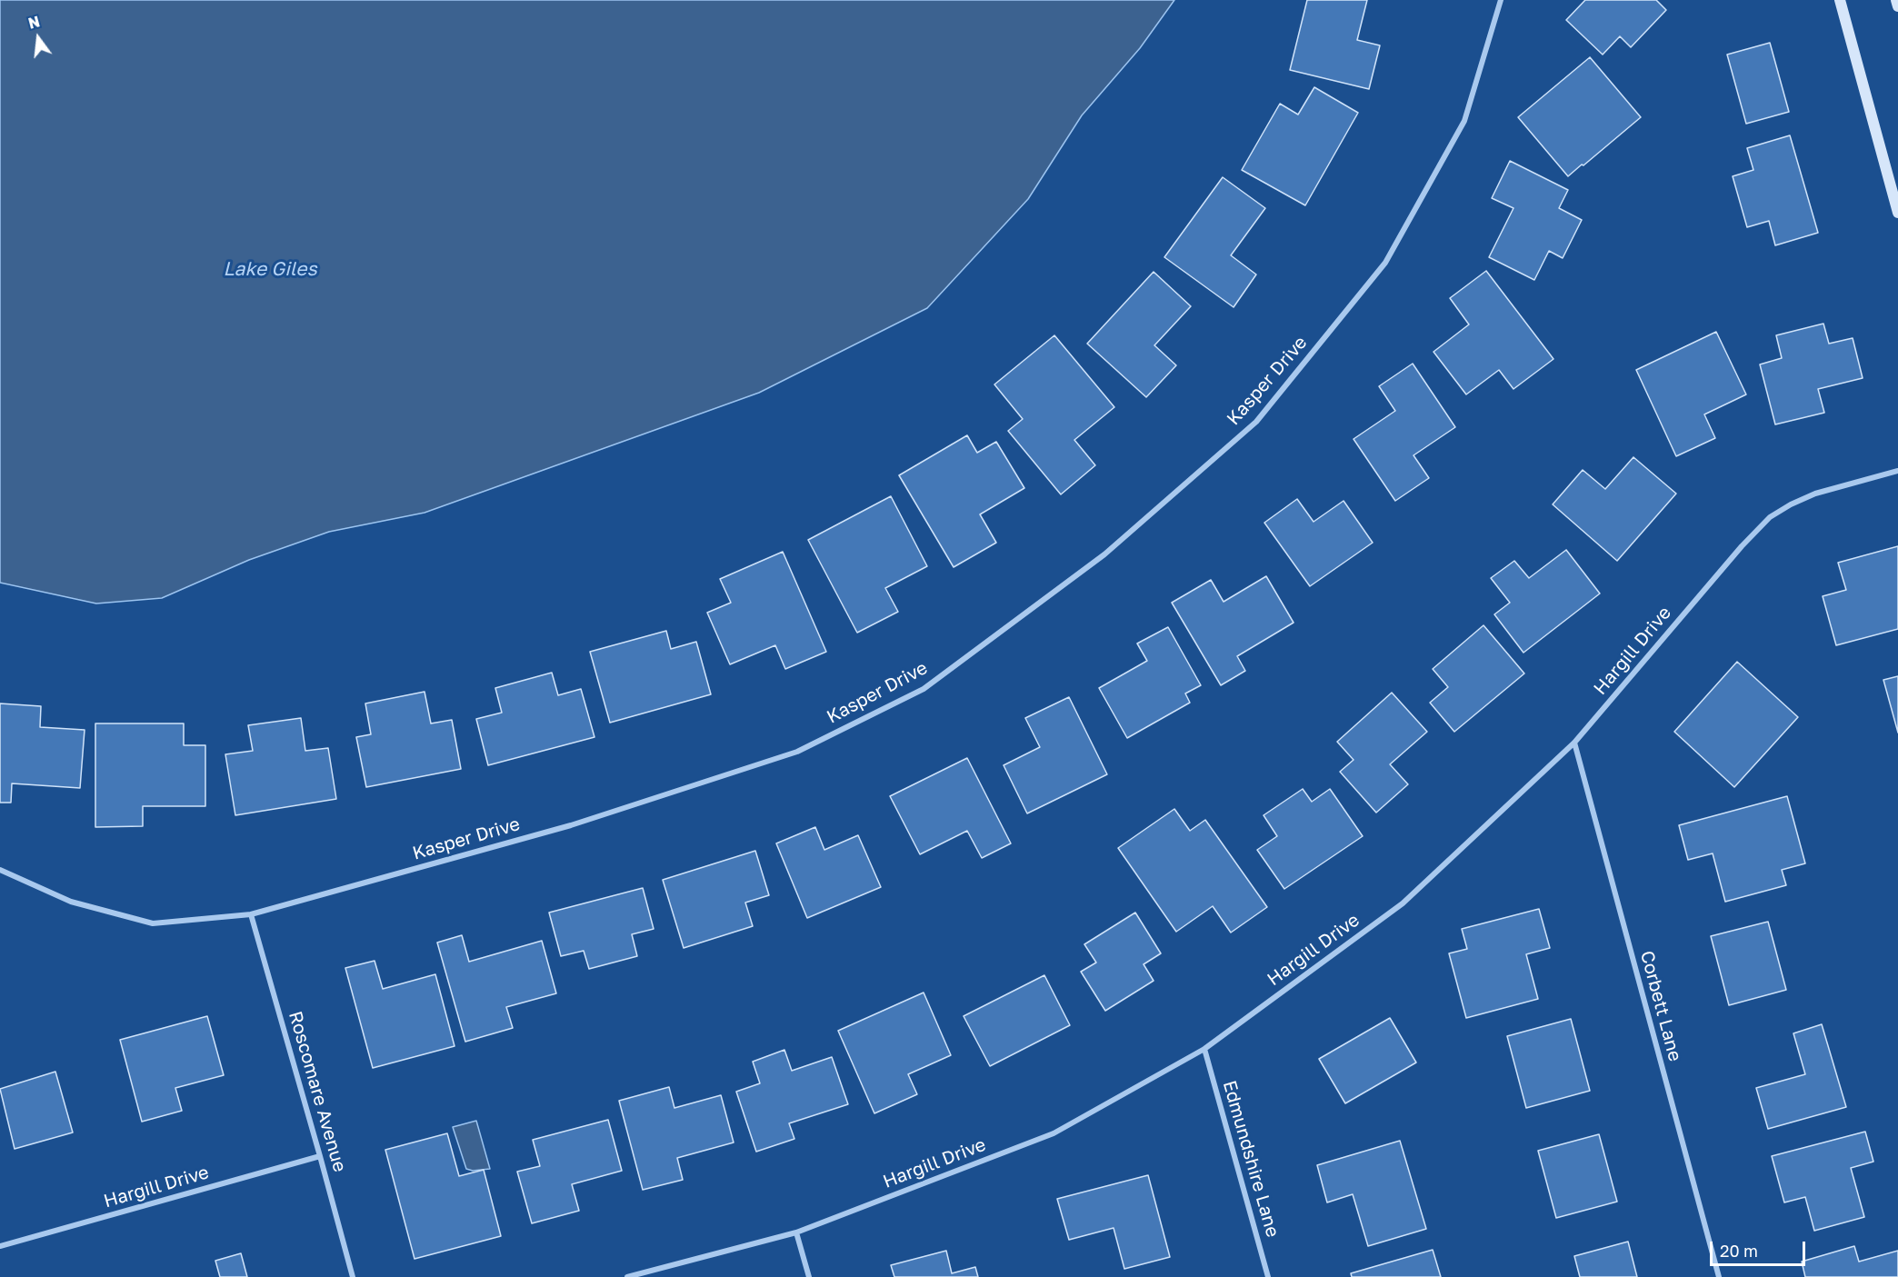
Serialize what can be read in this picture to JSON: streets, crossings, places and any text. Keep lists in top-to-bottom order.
{
  "streets": {
    "street": [
      "Kasper Drive",
      "Hargill Drive",
      "Corbett Lane",
      "Roscomare Avenue",
      "Edmundshire Lane"
    ]
  },
  "crossings": [
    ["Kasper Drive", "Roscomare Avenue"],
    ["Hargill Drive", "Corbett Lane"],
    ["Hargill Drive", "Roscomare Avenue"],
    ["Hargill Drive", "Edmundshire Lane"]
  ],
  "water": ["Lake Giles"],
  "scale_bar": "20 m",
  "north": "top"
}
